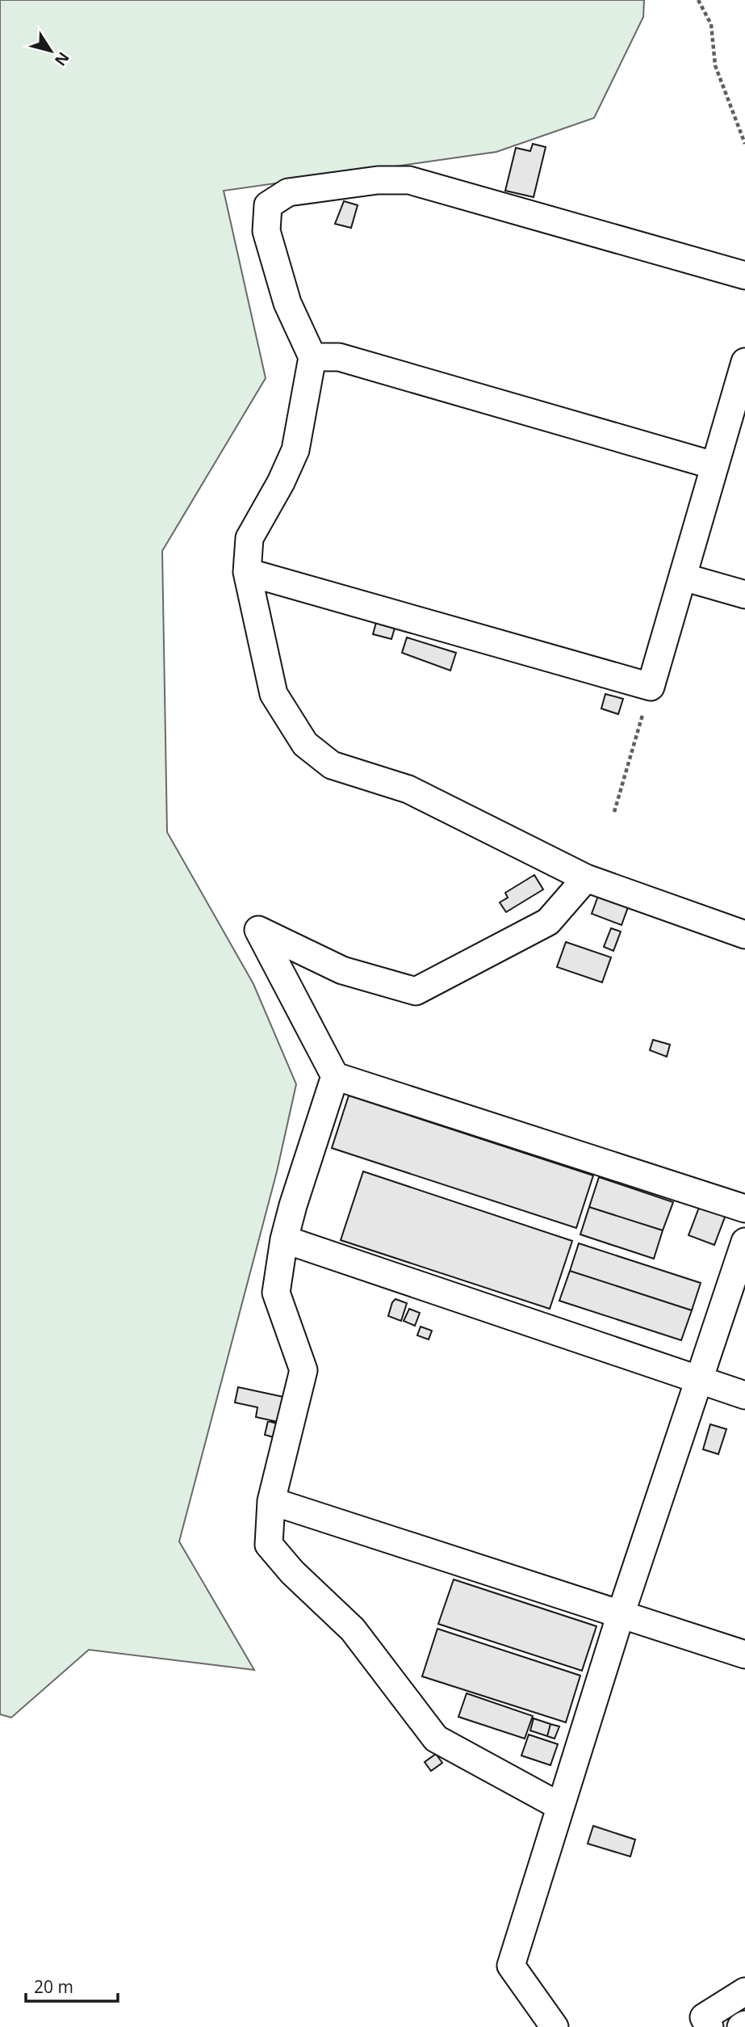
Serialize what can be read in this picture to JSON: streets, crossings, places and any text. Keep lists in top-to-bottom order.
{
  "scale_bar": "20 m",
  "north": "bottom right"
}
